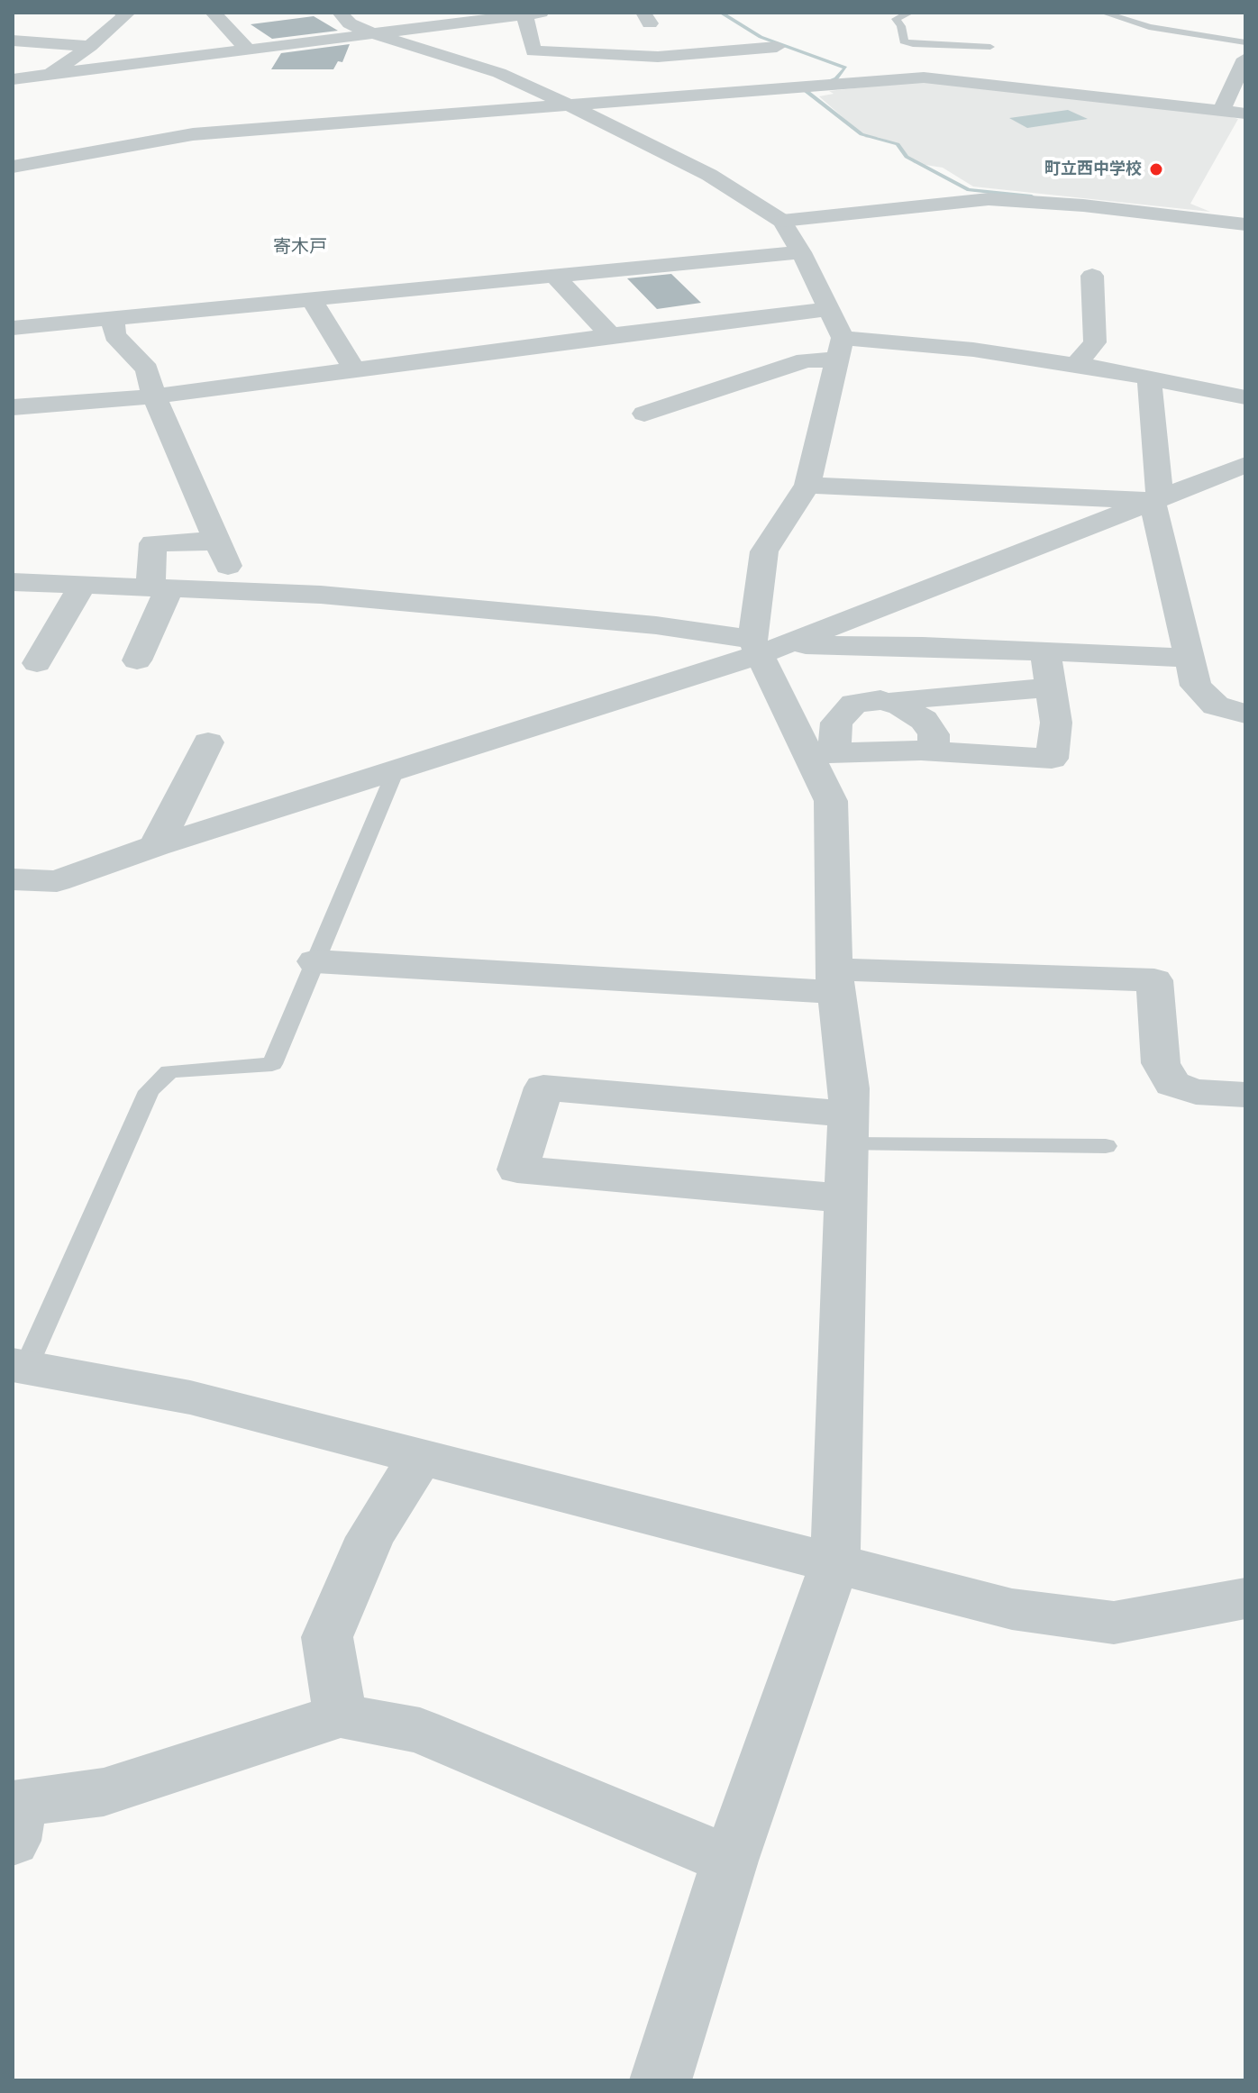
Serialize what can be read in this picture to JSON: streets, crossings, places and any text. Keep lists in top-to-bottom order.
{
  "districts": ["寄木戸"],
  "places": ["町立西中学校"]
}
